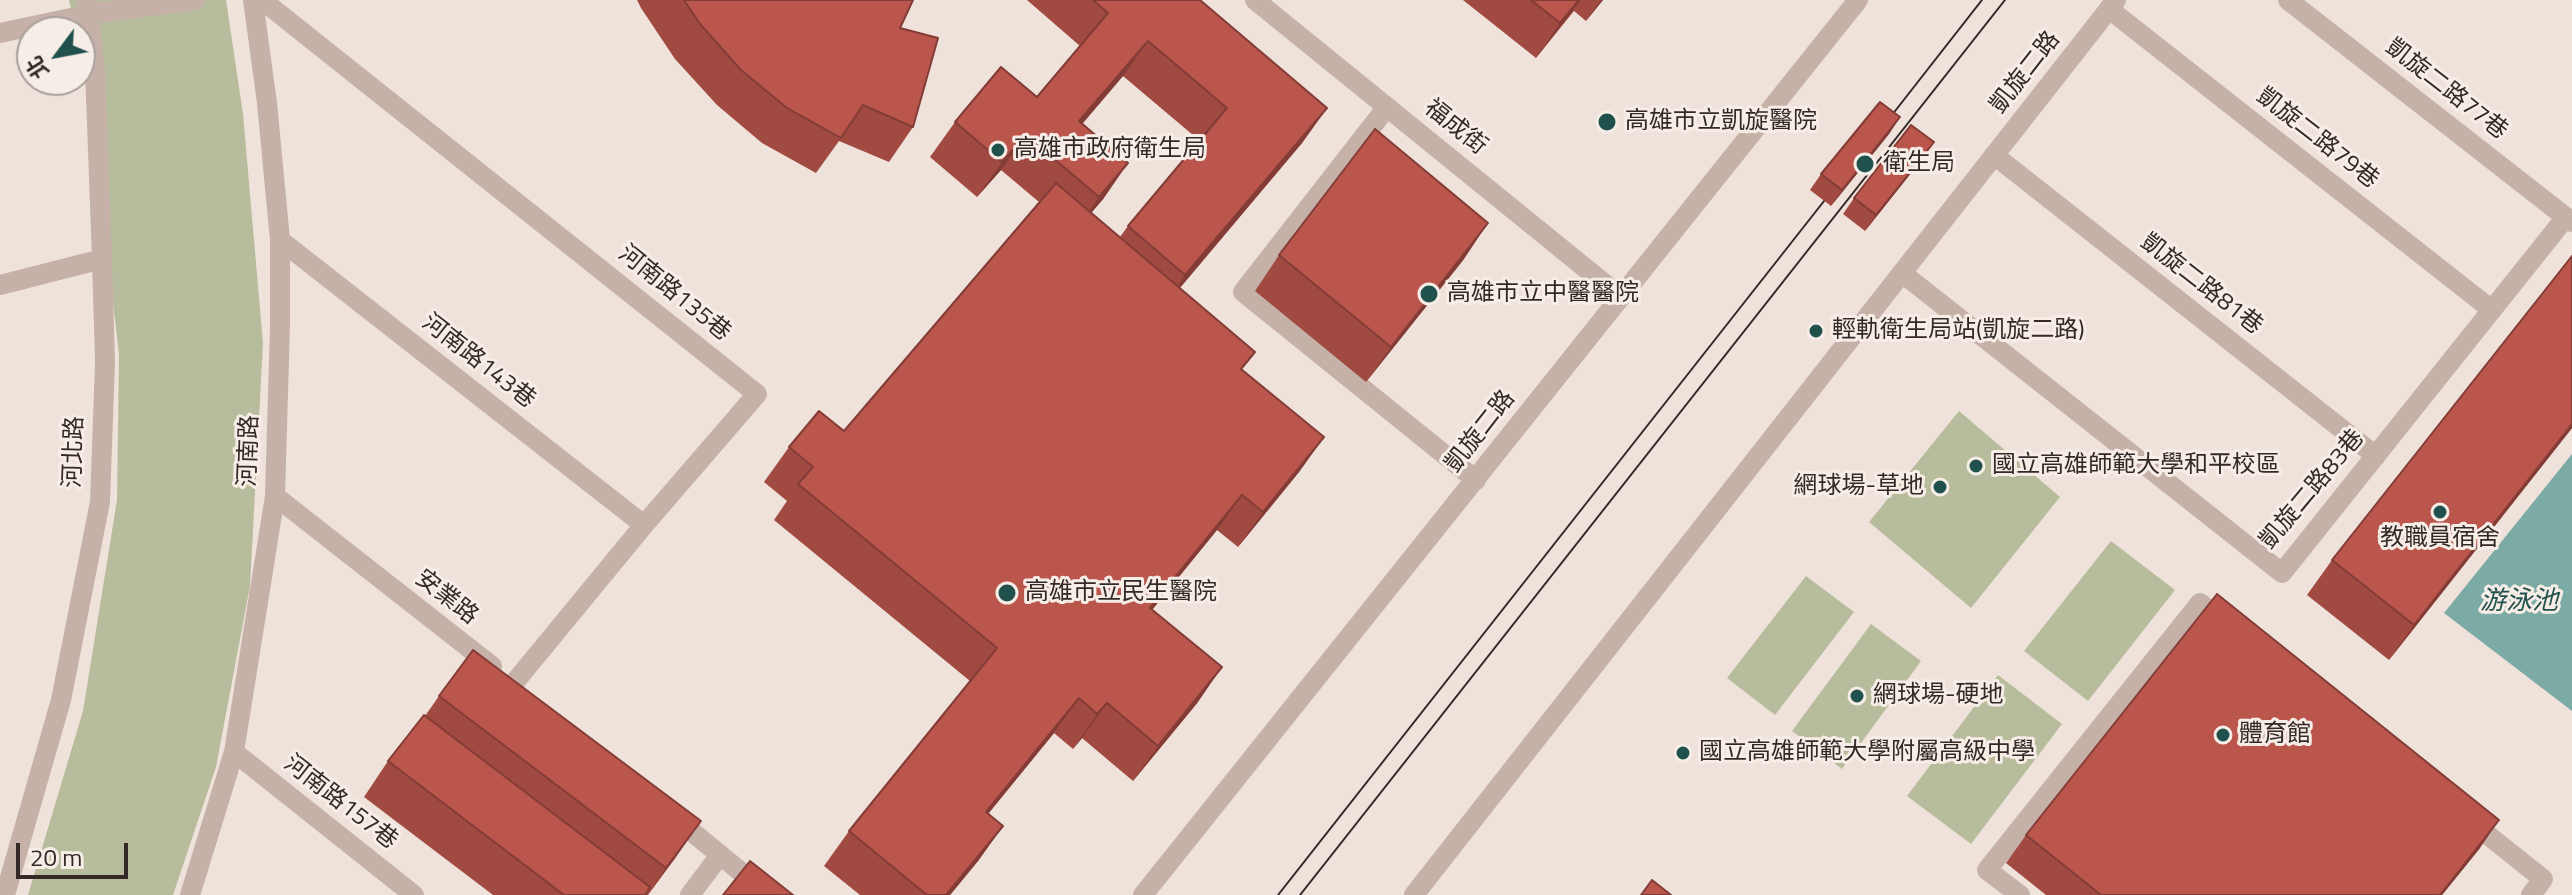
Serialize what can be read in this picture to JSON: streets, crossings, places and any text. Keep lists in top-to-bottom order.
{
  "streets": {
    "street": [
      "凱旋二路",
      "凱旋二路77巷",
      "福成街",
      "凱旋二路79巷",
      "凱旋二路81巷",
      "河南路135巷",
      "河南路143巷",
      "河南路",
      "河北路",
      "凱旋二路83巷",
      "安業路",
      "河南路157巷"
    ]
  },
  "crossings": [
    ["凱旋二路", "福成街"],
    ["凱旋二路", "凱旋二路79巷"],
    ["凱旋二路", "凱旋二路81巷"],
    ["凱旋二路", "凱旋二路83巷"],
    ["凱旋二路77巷", "凱旋二路83巷"],
    ["凱旋二路79巷", "凱旋二路83巷"],
    ["凱旋二路81巷", "凱旋二路83巷"],
    ["河南路135巷", "河南路143巷"],
    ["河南路135巷", "安業路"],
    ["河南路143巷", "河南路"],
    ["河南路", "安業路"],
    ["河南路", "河南路157巷"]
  ],
  "water": ["游泳池"],
  "places": [
    "高雄市立凱旋醫院",
    "高雄市政府衛生局",
    "衛生局",
    "高雄市立中醫醫院",
    "輕軌衛生局站(凱旋二路)",
    "國立高雄師範大學和平校區",
    "網球場-草地",
    "教職員宿舍",
    "高雄市立民生醫院",
    "網球場-硬地",
    "體育館",
    "國立高雄師範大學附屬高級中學"
  ],
  "scale_bar": "20 m",
  "north": "bottom left"
}
